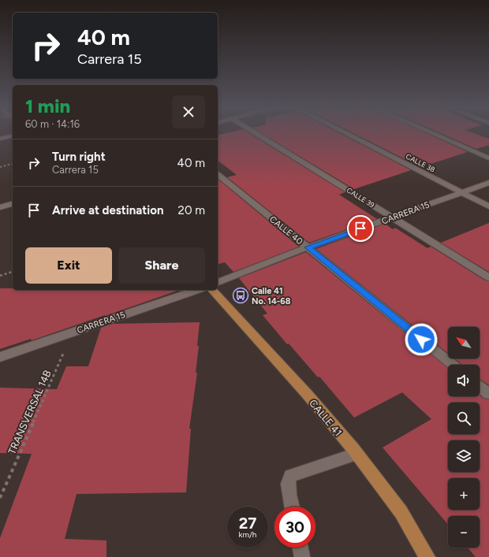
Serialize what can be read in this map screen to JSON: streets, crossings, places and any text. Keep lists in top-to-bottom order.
{
  "streets": {
    "main road": ["CALLE 41"],
    "street": [
      "CALLE 38",
      "CALLE 39",
      "CARRERA 15",
      "CALLE 40"
    ],
    "path": ["TRANSVERSAL 14B"]
  },
  "crossings": [
    ["CALLE 38", "CARRERA 15"],
    ["CALLE 39", "CARRERA 15"],
    ["CARRERA 15", "CALLE 40"],
    ["CARRERA 15", "TRANSVERSAL 14B"]
  ],
  "places": {
    "bus stop": ["Calle 41 No. 14-68"]
  },
  "north": "top left",
  "page": {
    "turn": ["40 m", "Carrera 15"],
    "heading": ["1 min", "60 m · 14:16"],
    "list": [
      {
        "name": "Turn right",
        "note": "Carrera 15",
        "value": "40 m"
      },
      {
        "name": "Arrive at destination",
        "value": "20 m"
      }
    ],
    "buttons": ["Exit", "Share"],
    "map_buttons": ["+", "−"],
    "speed": "27 km/h",
    "limit": "30"
  }
}
